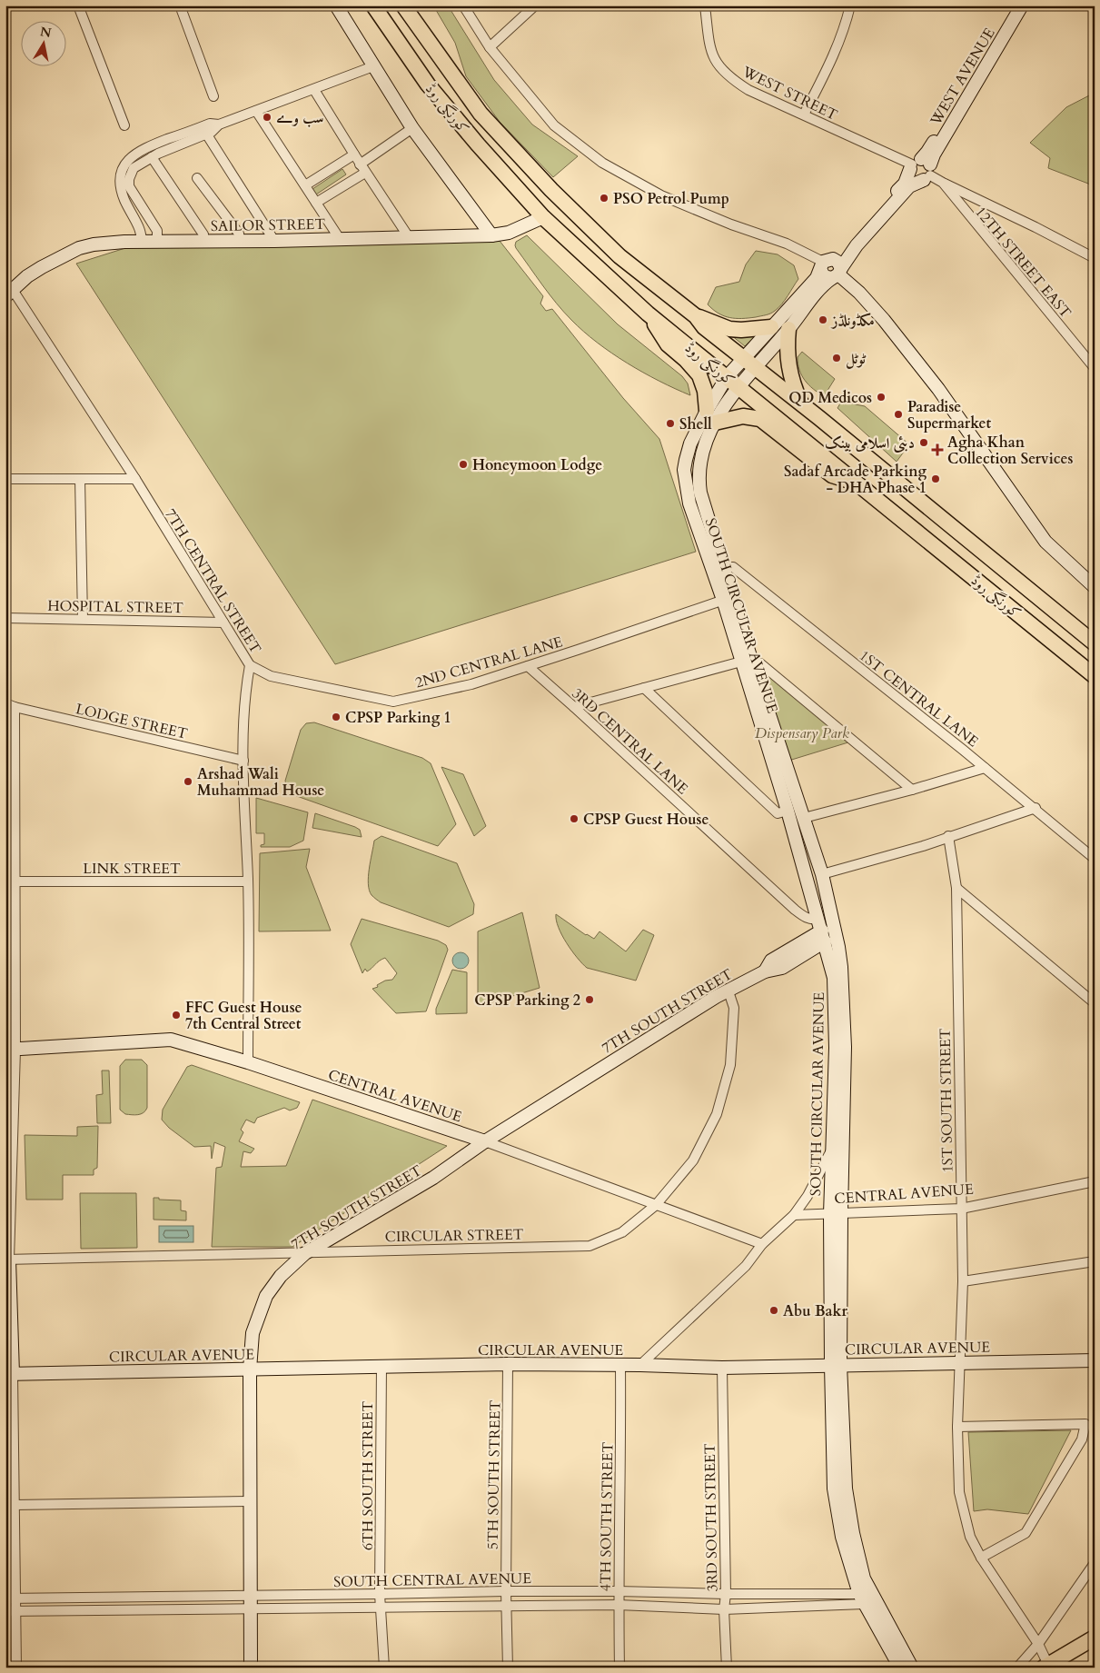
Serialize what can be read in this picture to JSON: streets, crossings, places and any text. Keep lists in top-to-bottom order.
{
  "streets": {
    "main road": ["کورنگی روڈ"],
    "street": [
      "WEST AVENUE",
      "WEST STREET",
      "SAILOR STREET",
      "12TH STREET EAST",
      "7TH CENTRAL STREET",
      "HOSPITAL STREET",
      "SOUTH CIRCULAR AVENUE",
      "2ND CENTRAL LANE",
      "1ST CENTRAL LANE",
      "LODGE STREET",
      "3RD CENTRAL LANE",
      "LINK STREET",
      "7TH SOUTH STREET",
      "CENTRAL AVENUE",
      "1ST SOUTH STREET",
      "CIRCULAR STREET",
      "CIRCULAR AVENUE",
      "5TH SOUTH STREET",
      "6TH SOUTH STREET",
      "4TH SOUTH STREET",
      "3RD SOUTH STREET",
      "SOUTH CENTRAL AVENUE"
    ]
  },
  "crossings": [
    ["WEST AVENUE", "WEST STREET"],
    ["WEST AVENUE", "کورنگی روڈ"],
    ["WEST AVENUE", "12TH STREET EAST"],
    ["WEST AVENUE", "SOUTH CIRCULAR AVENUE"],
    ["WEST STREET", "12TH STREET EAST"],
    ["کورنگی روڈ", "SAILOR STREET"],
    ["کورنگی روڈ", "SOUTH CIRCULAR AVENUE"],
    ["SAILOR STREET", "7TH CENTRAL STREET"],
    ["7TH CENTRAL STREET", "HOSPITAL STREET"],
    ["7TH CENTRAL STREET", "2ND CENTRAL LANE"],
    ["7TH CENTRAL STREET", "LODGE STREET"],
    ["7TH CENTRAL STREET", "LINK STREET"],
    ["7TH CENTRAL STREET", "CENTRAL AVENUE"],
    ["SOUTH CIRCULAR AVENUE", "2ND CENTRAL LANE"],
    ["SOUTH CIRCULAR AVENUE", "1ST CENTRAL LANE"],
    ["SOUTH CIRCULAR AVENUE", "3RD CENTRAL LANE"],
    ["SOUTH CIRCULAR AVENUE", "7TH SOUTH STREET"],
    ["SOUTH CIRCULAR AVENUE", "CENTRAL AVENUE"],
    ["SOUTH CIRCULAR AVENUE", "CIRCULAR AVENUE"],
    ["SOUTH CIRCULAR AVENUE", "SOUTH CENTRAL AVENUE"],
    ["2ND CENTRAL LANE", "3RD CENTRAL LANE"],
    ["3RD CENTRAL LANE", "7TH SOUTH STREET"],
    ["7TH SOUTH STREET", "CENTRAL AVENUE"],
    ["7TH SOUTH STREET", "CIRCULAR STREET"],
    ["7TH SOUTH STREET", "CIRCULAR AVENUE"],
    ["7TH SOUTH STREET", "SOUTH CENTRAL AVENUE"],
    ["CENTRAL AVENUE", "1ST SOUTH STREET"],
    ["CENTRAL AVENUE", "CIRCULAR STREET"],
    ["1ST SOUTH STREET", "CIRCULAR AVENUE"],
    ["CIRCULAR AVENUE", "5TH SOUTH STREET"],
    ["CIRCULAR AVENUE", "6TH SOUTH STREET"],
    ["CIRCULAR AVENUE", "4TH SOUTH STREET"],
    ["CIRCULAR AVENUE", "3RD SOUTH STREET"],
    ["5TH SOUTH STREET", "SOUTH CENTRAL AVENUE"],
    ["6TH SOUTH STREET", "SOUTH CENTRAL AVENUE"],
    ["4TH SOUTH STREET", "SOUTH CENTRAL AVENUE"],
    ["3RD SOUTH STREET", "SOUTH CENTRAL AVENUE"]
  ],
  "parks": ["Dispensary Park"],
  "places": {
    "other": [
      "سب وے",
      "PSO Petrol Pump",
      "مکڈونلڈز",
      "ٹوٹل",
      "QD Medicos",
      "Paradise Supermarket",
      "Shell",
      "دبئی اسلامی بینک",
      "Honeymoon Lodge",
      "Sadaf Arcade Parking - DHA Phase 1",
      "CPSP Parking 1",
      "Arshad Wali Muhammad House",
      "CPSP Guest House",
      "CPSP Parking 2",
      "FFC Guest House 7th Central Street",
      "Abu Bakr"
    ],
    "health": ["Agha Khan Collection Services"]
  },
  "north": "top"
}
